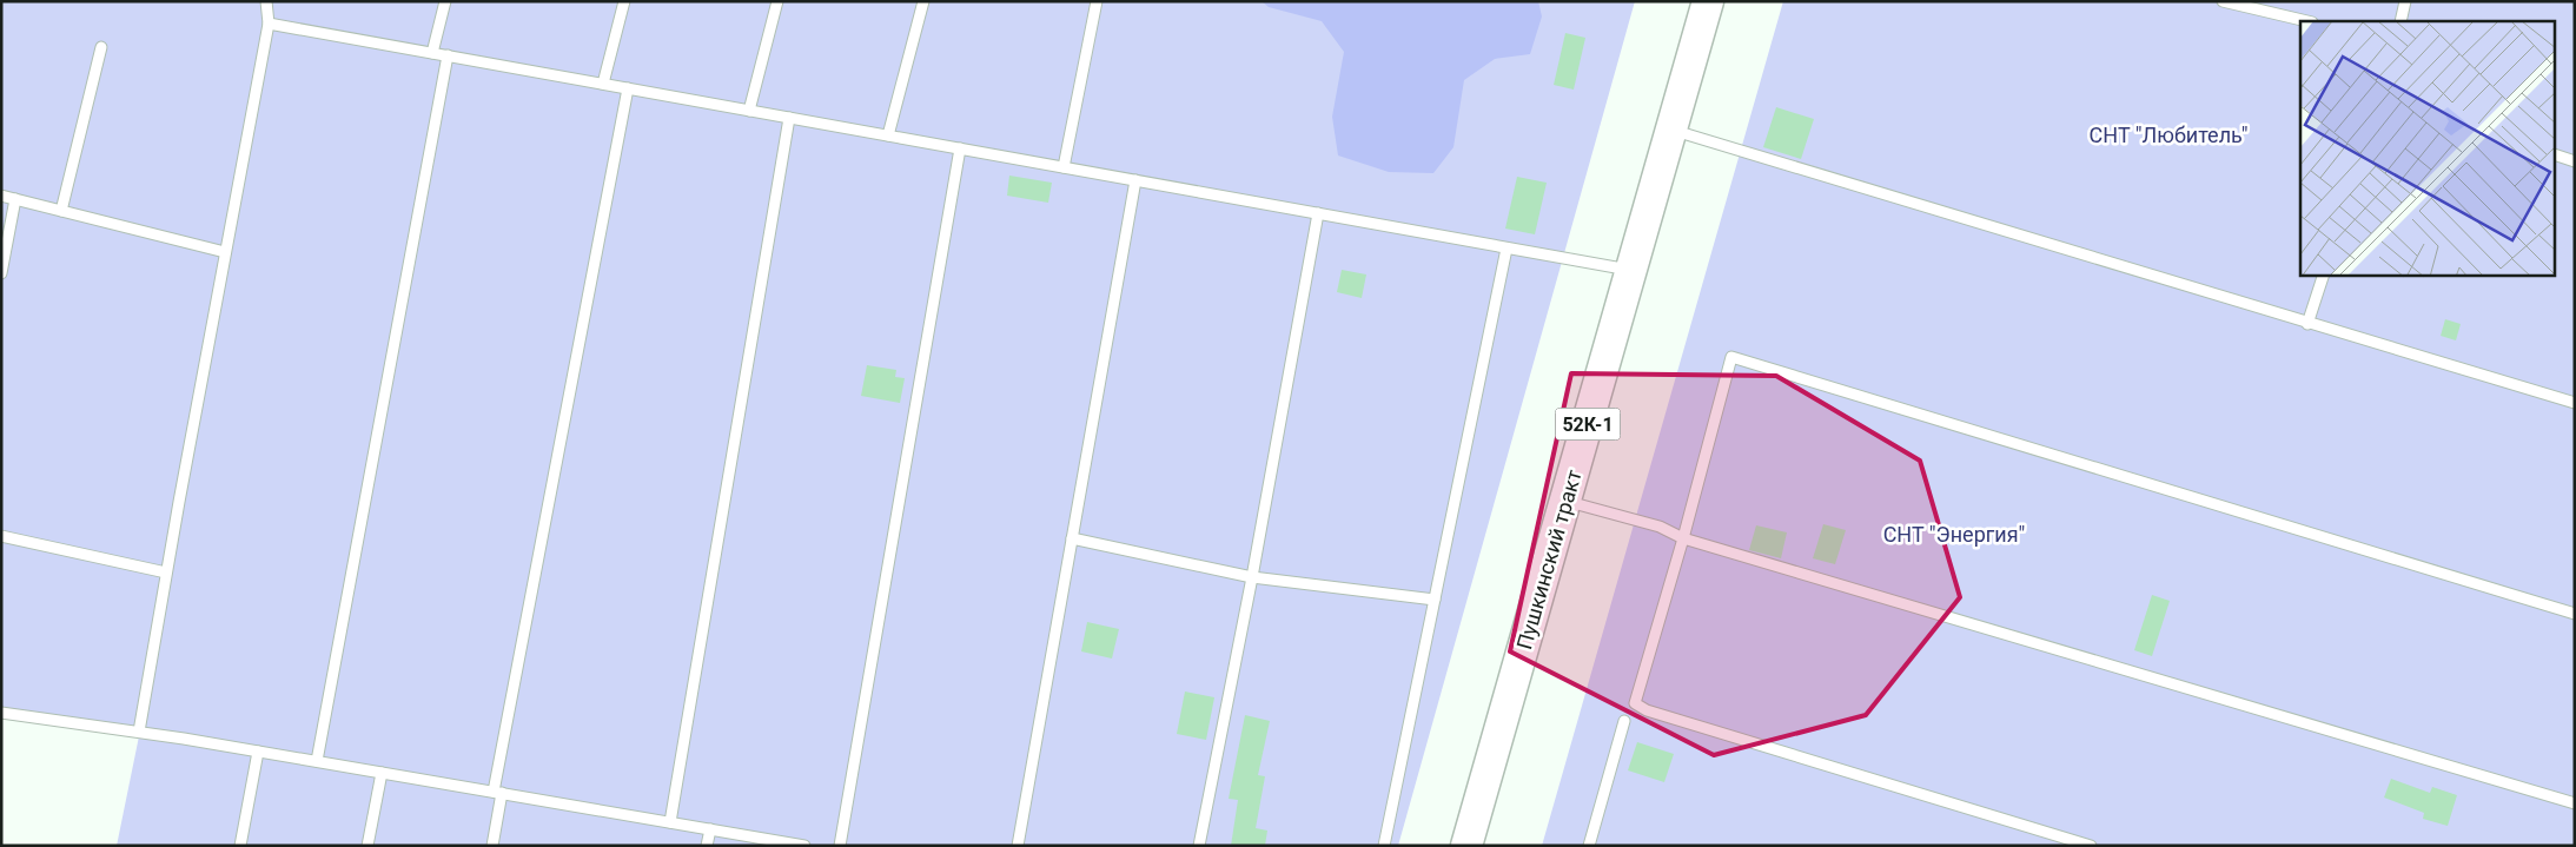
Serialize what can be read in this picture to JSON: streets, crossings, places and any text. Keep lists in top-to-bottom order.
{
  "streets": {
    "main road": ["52К-1", "Пушкинский тракт"]
  },
  "parks": ["СНТ \"Любитель\"", "СНТ \"Энергия\""]
}
